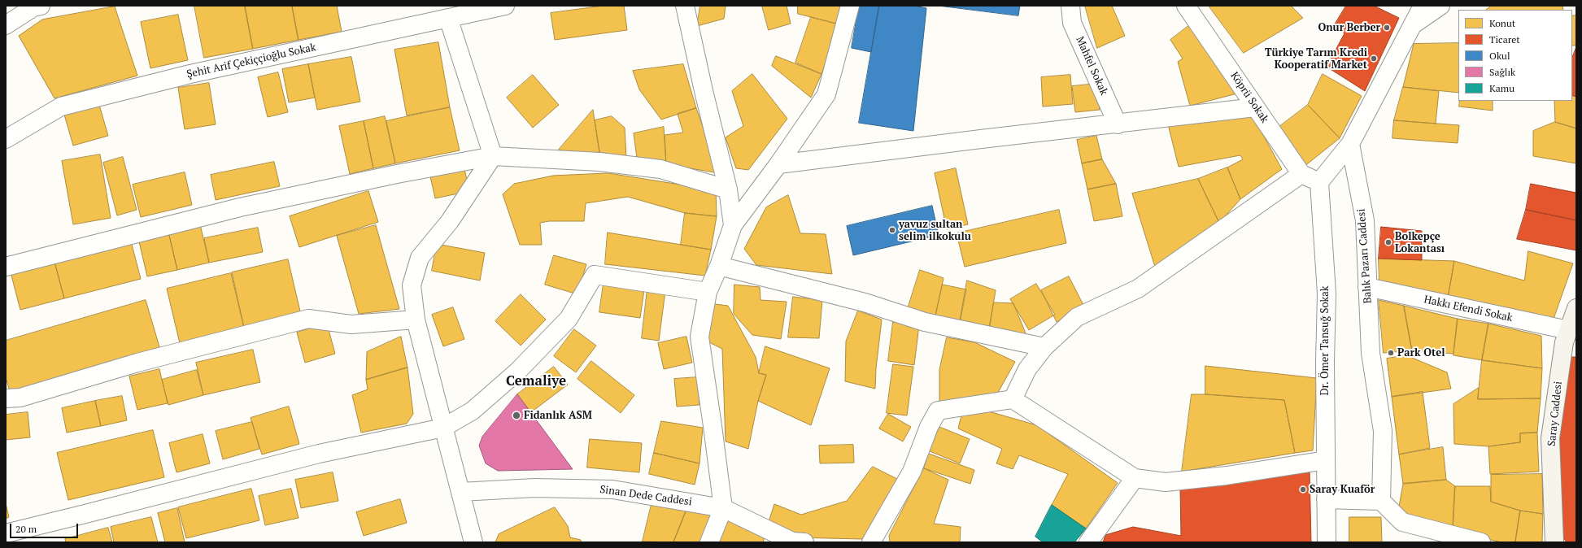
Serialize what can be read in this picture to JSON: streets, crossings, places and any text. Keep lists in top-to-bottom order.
{
  "streets": {
    "street": [
      "Şehit Arif Çekiççioğlu Sokak",
      "Mahfel Sokak",
      "Köprü Sokak",
      "Balık Pazarı Caddesi",
      "Hakkı Efendi Sokak",
      "Dr. Ömer Tansuğ Sokak",
      "Saray Caddesi",
      "Sinan Dede Caddesi"
    ]
  },
  "crossings": [
    ["Balık Pazarı Caddesi", "Hakkı Efendi Sokak"],
    ["Hakkı Efendi Sokak", "Saray Caddesi"]
  ],
  "districts": ["Cemaliye"],
  "places": [
    "Onur Berber",
    "Türkiye Tarım Kredi Kooperatif Market",
    "yavuz sultan selim ilkokulu",
    "Bolkepçe Lokantası",
    "Park Otel",
    "Fidanlık ASM",
    "Saray Kuaför"
  ],
  "legend": [
    "Konut",
    "Ticaret",
    "Okul",
    "Sağlık",
    "Kamu"
  ],
  "scale_bar": "20 m"
}
